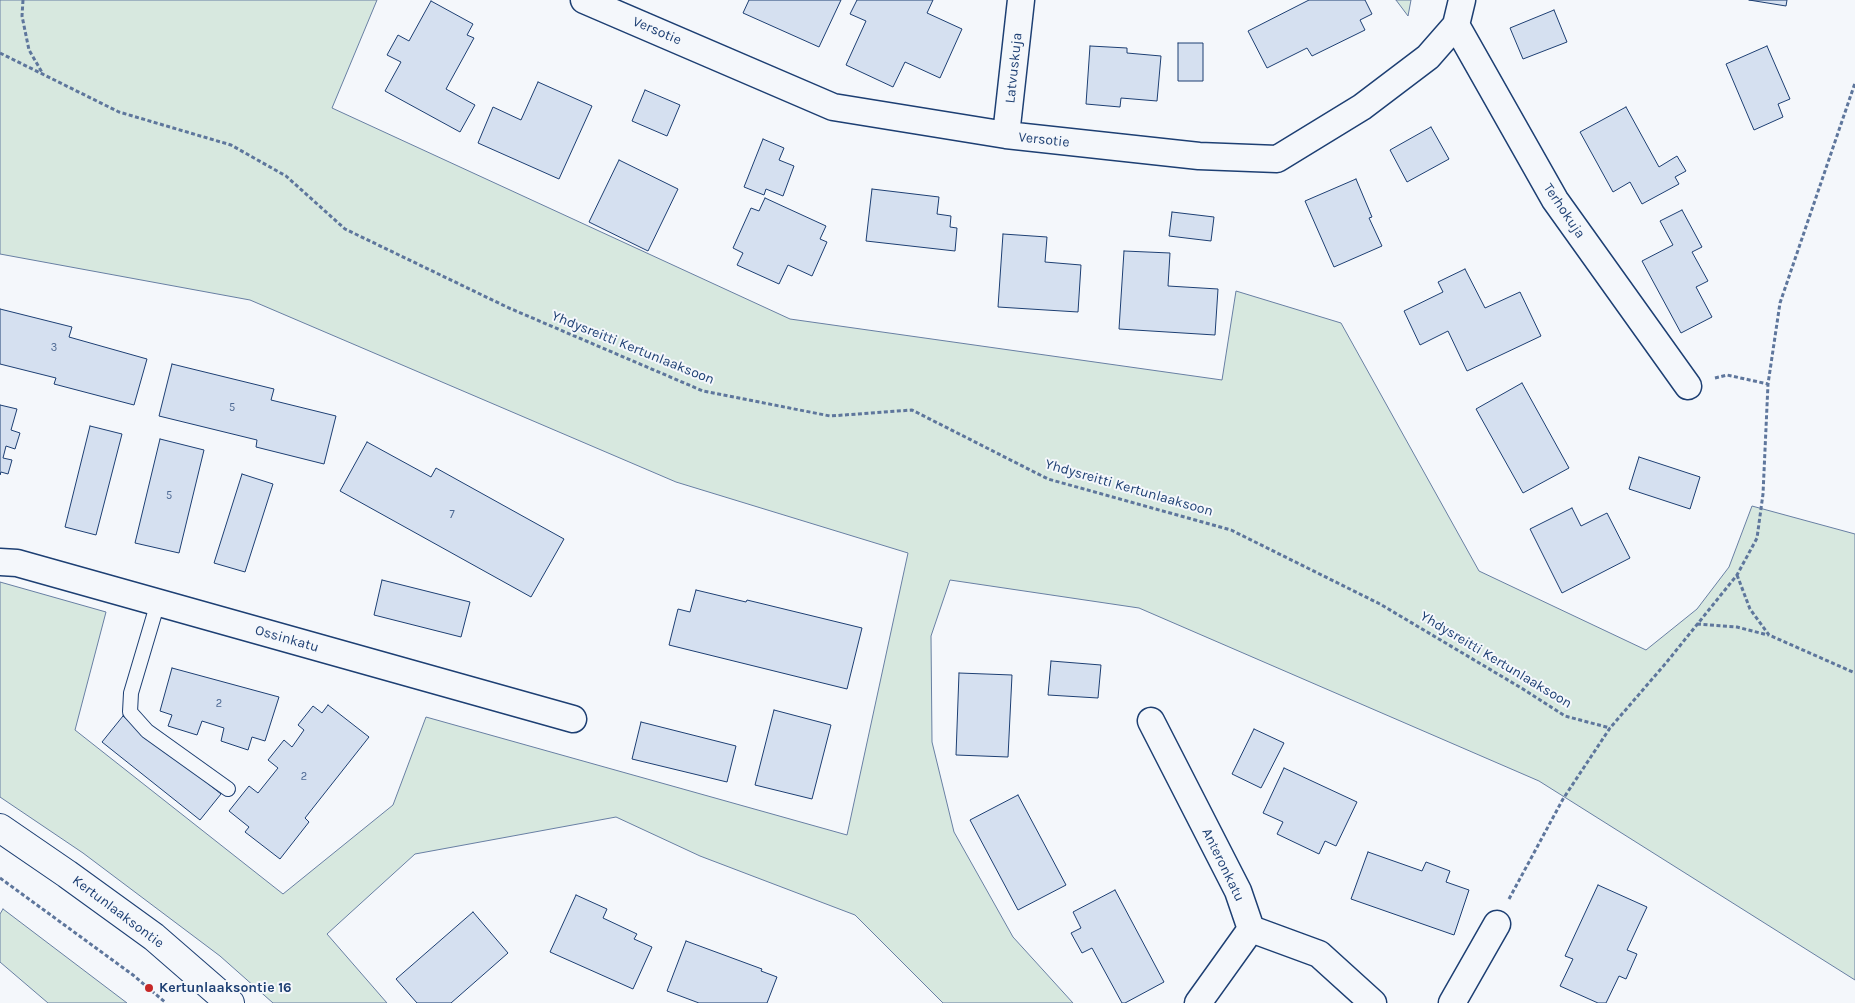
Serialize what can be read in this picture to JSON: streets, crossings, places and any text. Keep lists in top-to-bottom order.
{
  "streets": {
    "street": [
      "Versotie",
      "Latvuskuja",
      "Terhokuja",
      "Ossinkatu",
      "Anteronkatu",
      "Kertunlaaksontie"
    ],
    "path": ["Yhdysreitti Kertunlaaksoon"]
  },
  "crossings": [
    ["Versotie", "Latvuskuja"],
    ["Versotie", "Terhokuja"]
  ],
  "places": ["Kertunlaaksontie 16"],
  "house_numbers": [
    "3",
    "5",
    "5",
    "7",
    "2",
    "2"
  ]
}
